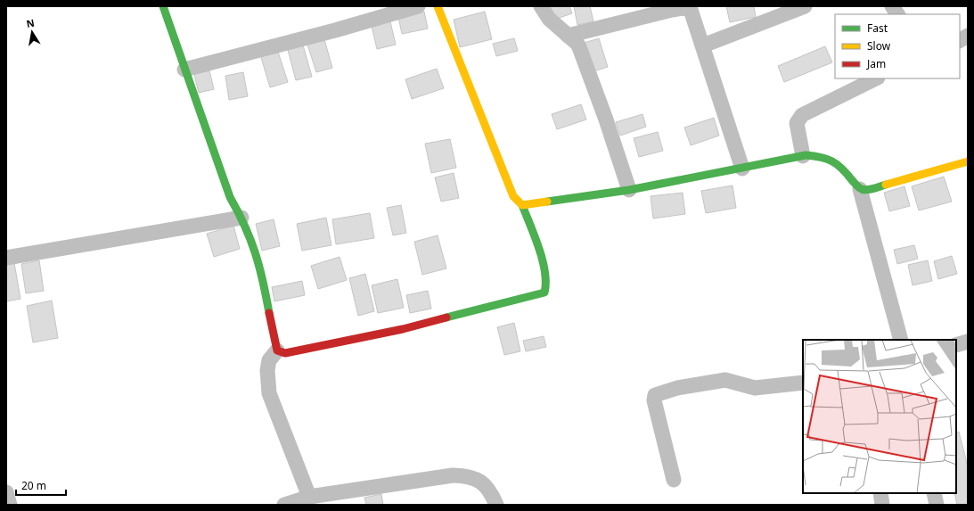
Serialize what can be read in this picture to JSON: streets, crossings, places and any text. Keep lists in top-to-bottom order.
{
  "legend": ["Fast", "Slow", "Jam"],
  "scale_bar": "20 m",
  "north": "top"
}
